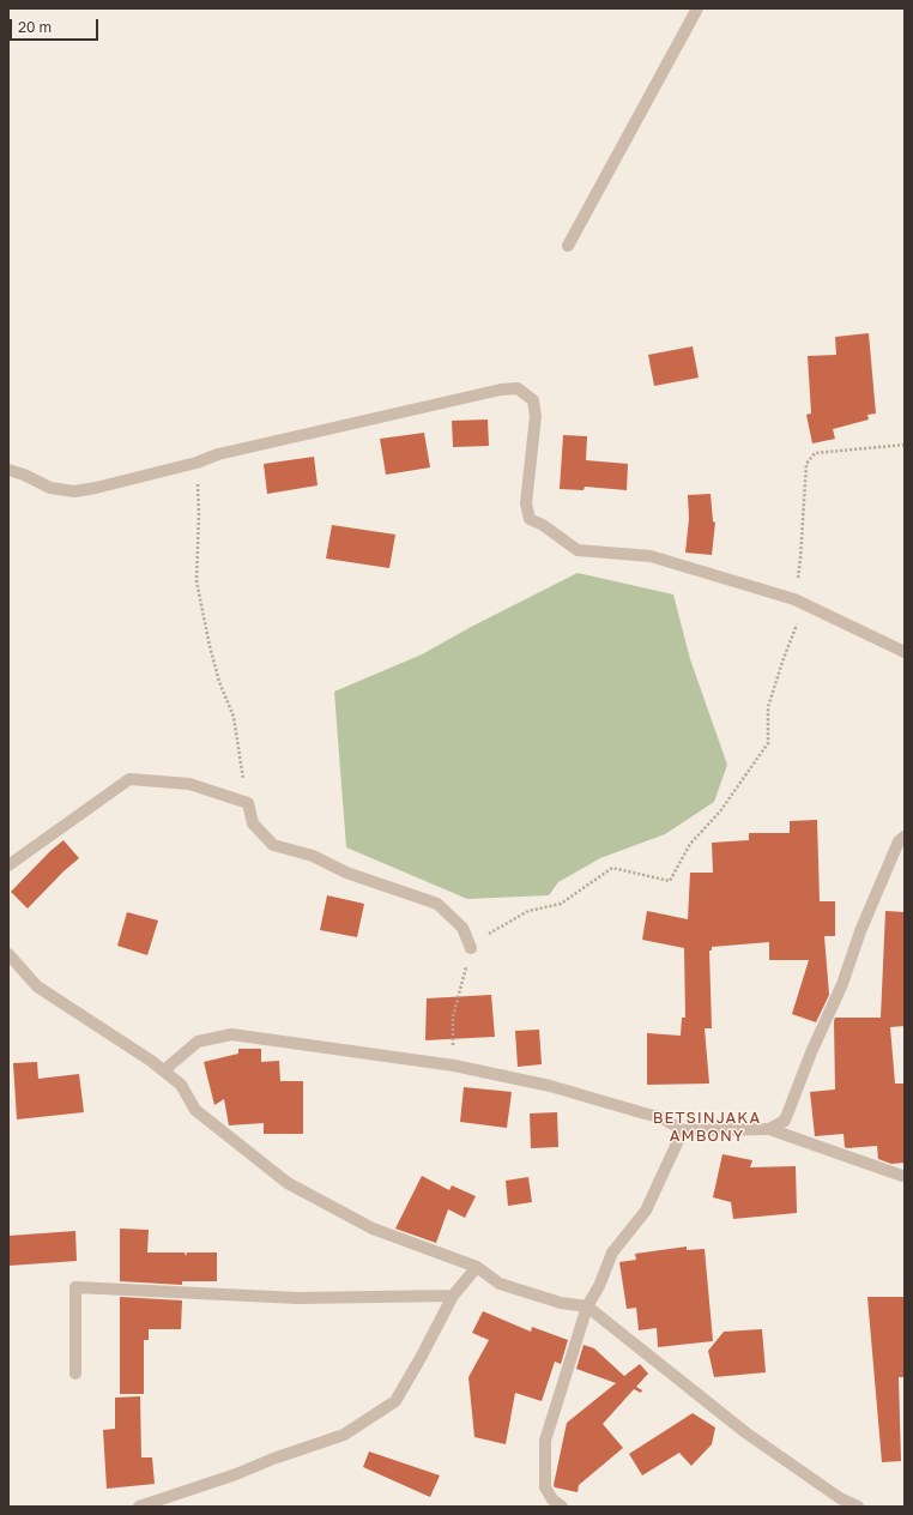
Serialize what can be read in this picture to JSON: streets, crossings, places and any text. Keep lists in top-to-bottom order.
{
  "districts": ["BETSINJAKA AMBONY"],
  "scale_bar": "20 m"
}
